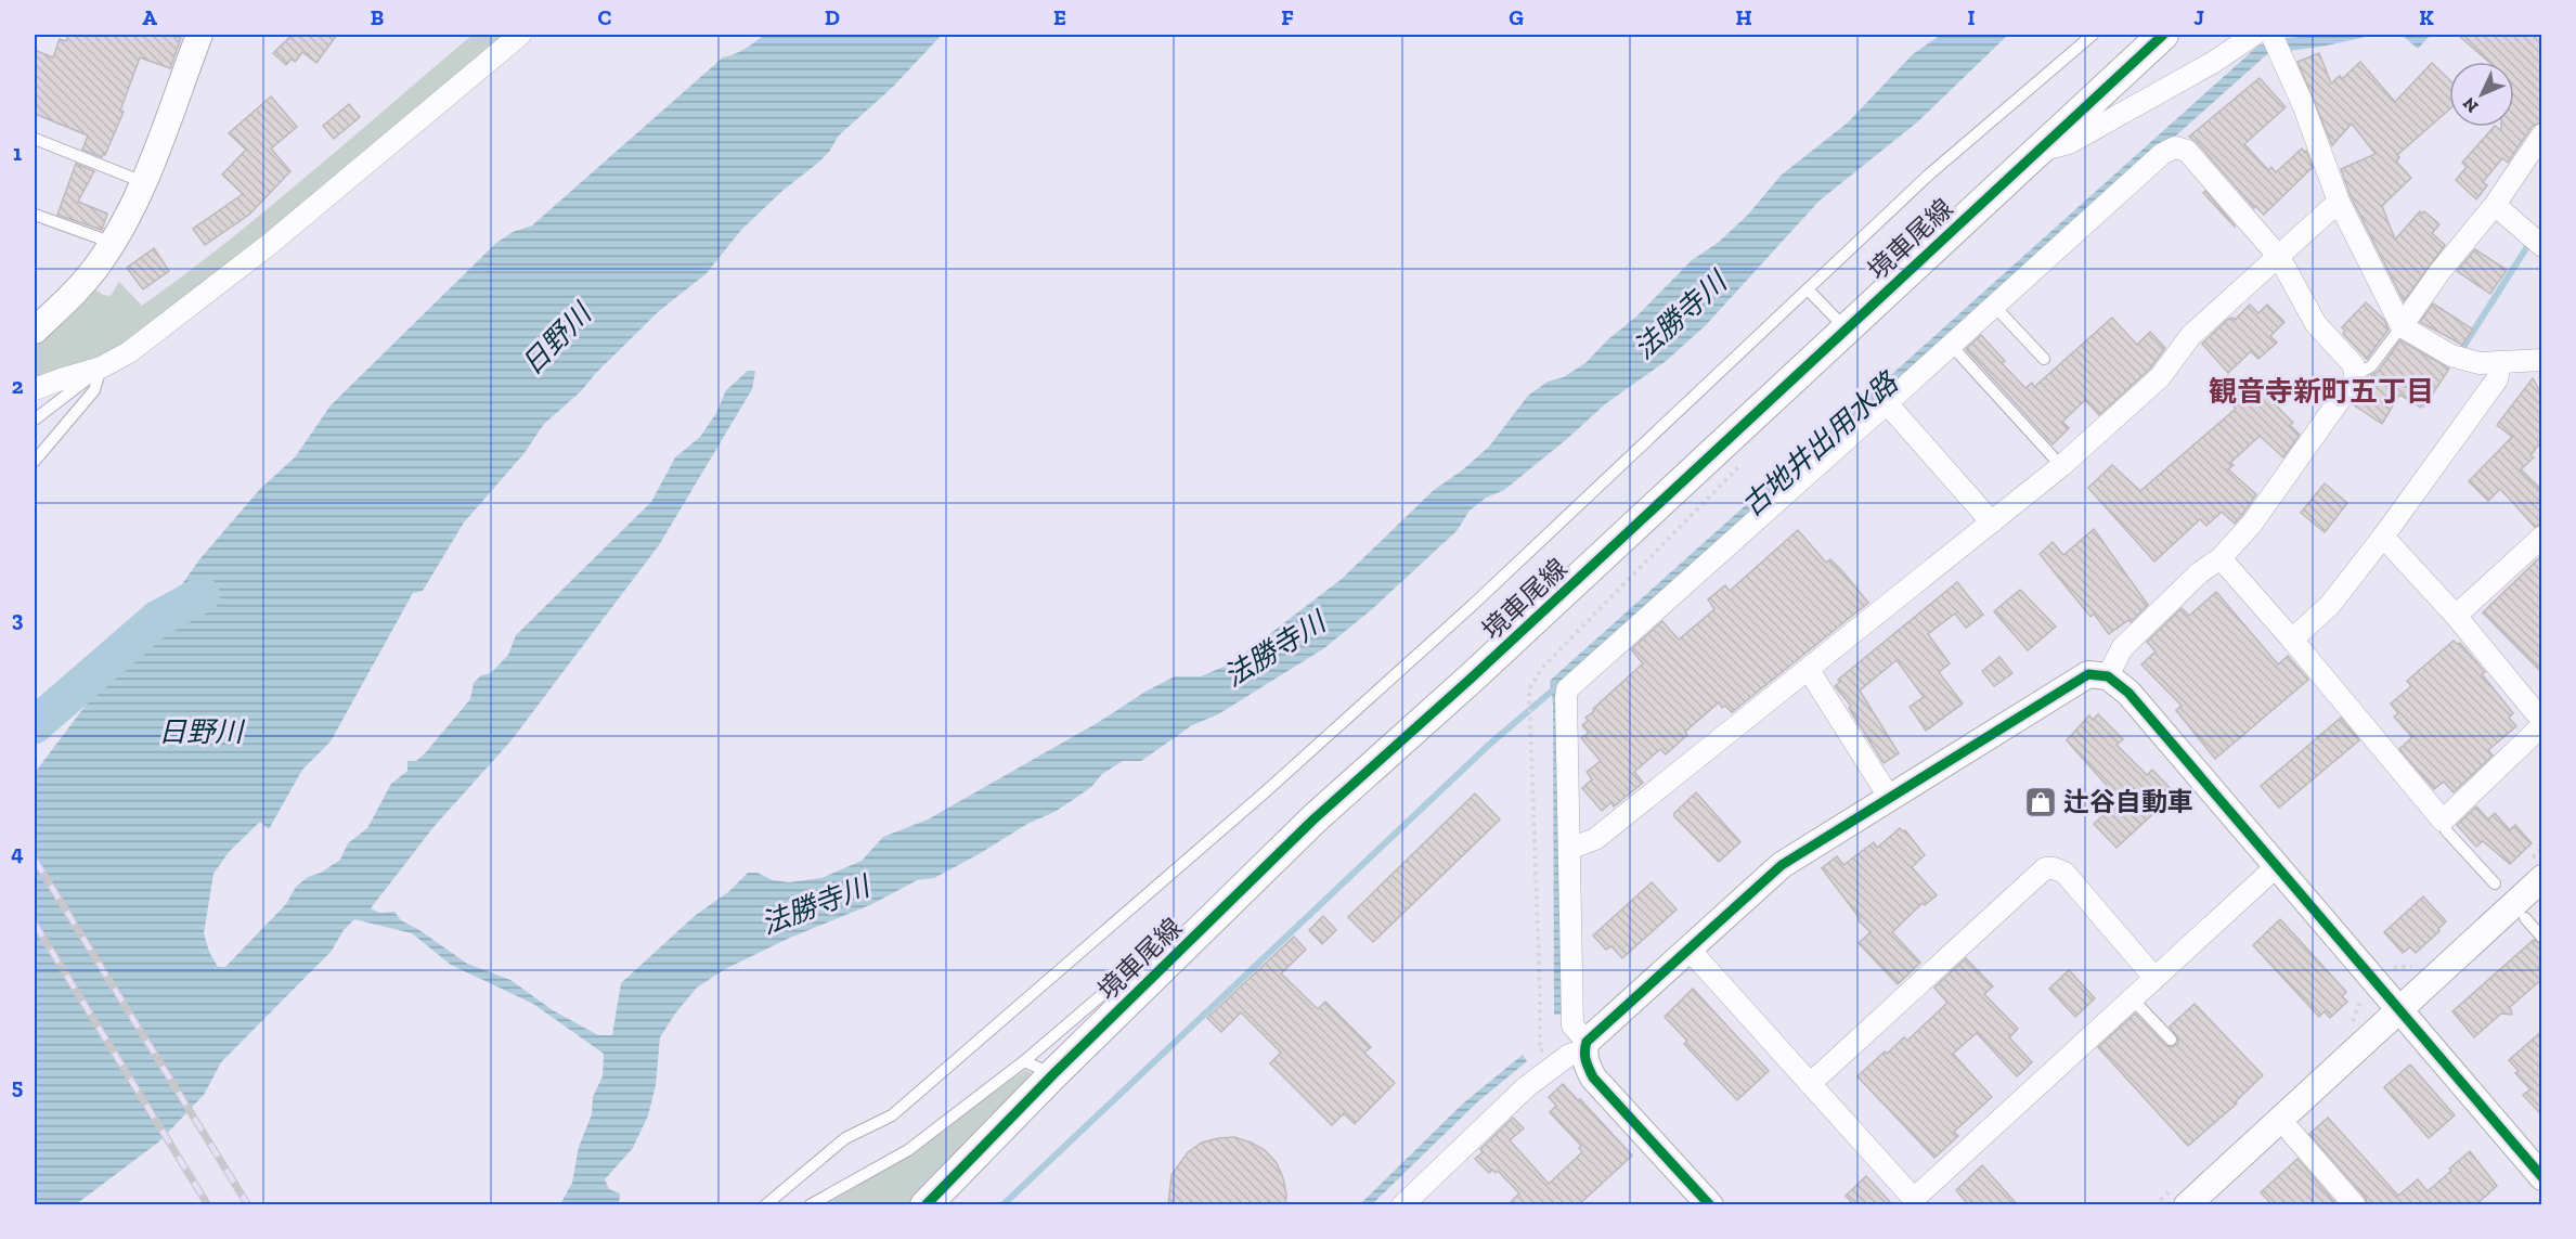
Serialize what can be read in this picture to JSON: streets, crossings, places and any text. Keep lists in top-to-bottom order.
{
  "streets": {
    "main road": ["境車尾線"]
  },
  "districts": ["観音寺新町五丁目"],
  "water": ["法勝寺川", "日野川", "古地井出用水路"],
  "places": {
    "shop": ["辻谷自動車"]
  },
  "north": "bottom left",
  "grid": {
    "columns": [
      "A",
      "B",
      "C",
      "D",
      "E",
      "F",
      "G",
      "H",
      "I",
      "J",
      "K"
    ],
    "rows": [
      "1",
      "2",
      "3",
      "4",
      "5"
    ]
  }
}
